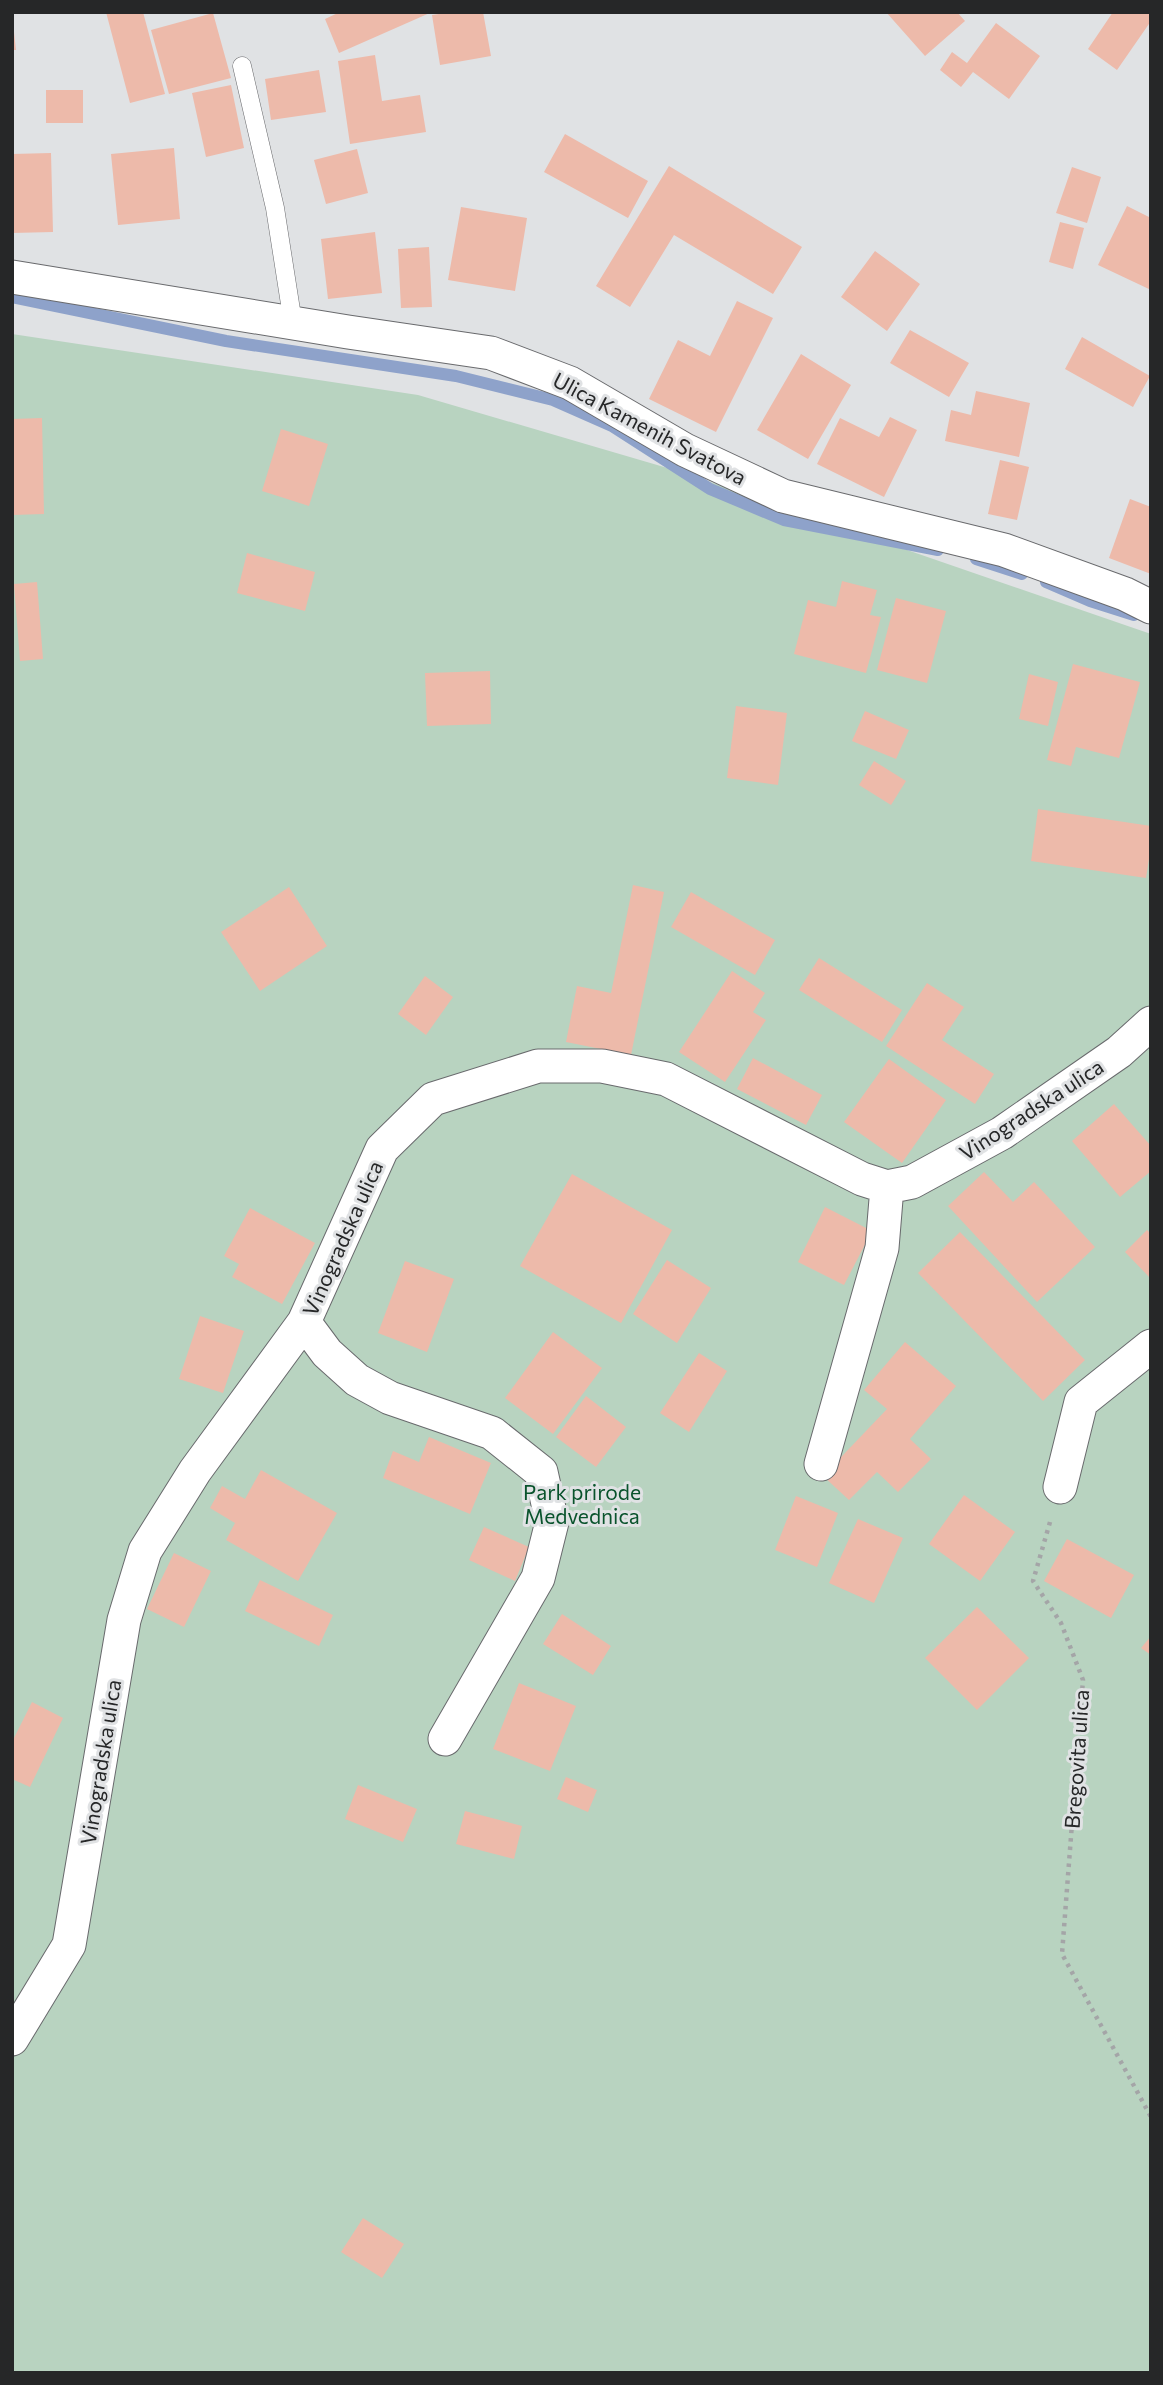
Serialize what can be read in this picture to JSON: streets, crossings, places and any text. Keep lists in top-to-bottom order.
{
  "streets": {
    "street": ["Ulica Kamenih Svatova", "Vinogradska ulica"],
    "path": ["Bregovita ulica"]
  },
  "parks": ["Park prirode Medvednica"]
}
